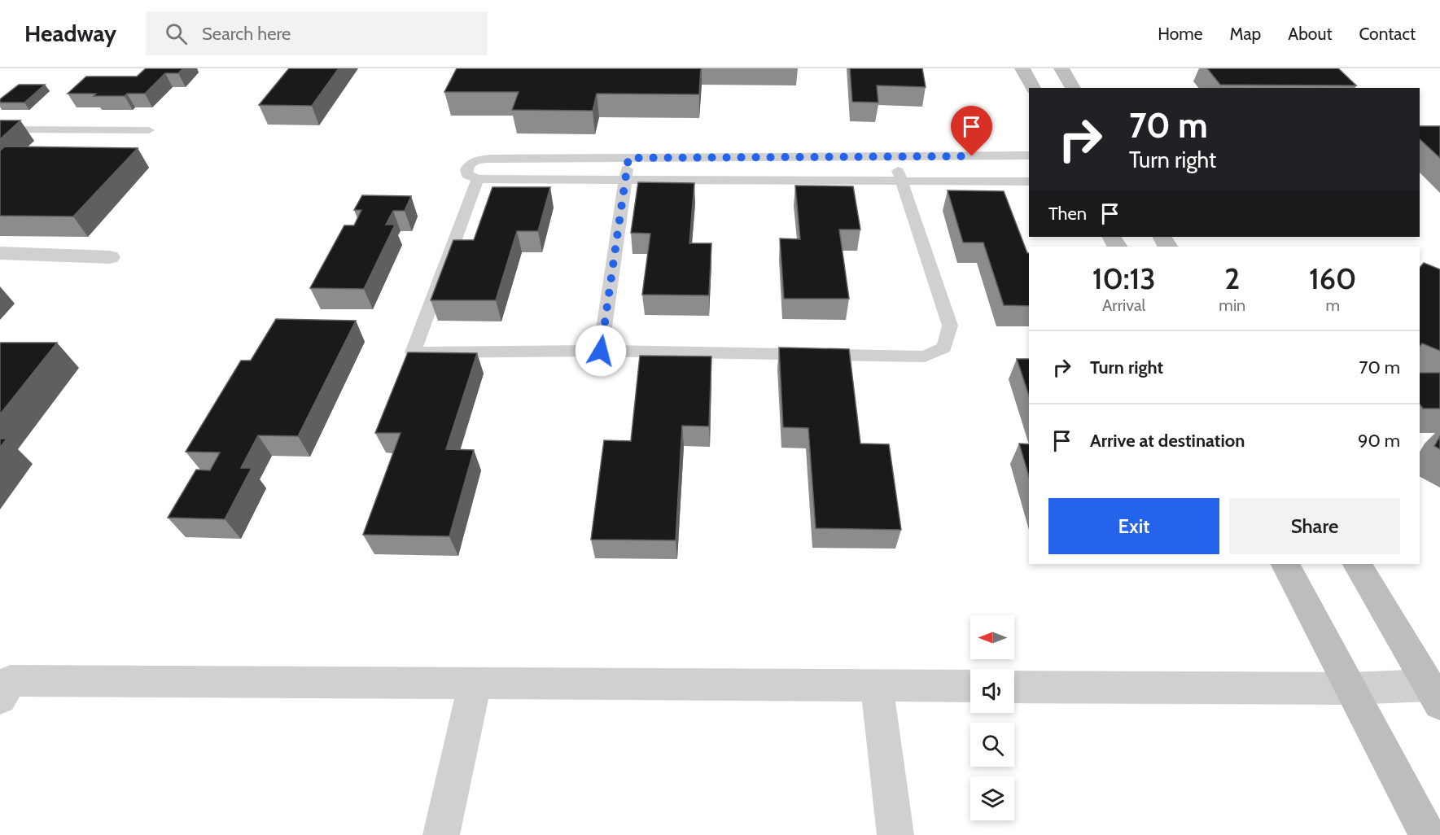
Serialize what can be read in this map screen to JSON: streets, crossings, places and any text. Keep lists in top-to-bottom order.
{
  "north": "left",
  "page": {
    "header": "Headway",
    "search": "Search here",
    "nav": [
      "Home",
      "Map",
      "About",
      "Contact"
    ],
    "turn": ["70 m", "Turn right"],
    "then": "Then",
    "eta": [
      "10:13",
      "Arrival",
      "2",
      "min",
      "160",
      "m"
    ],
    "list": [
      {
        "name": "Turn right",
        "value": "70 m"
      },
      {
        "name": "Arrive at destination",
        "value": "90 m"
      }
    ],
    "buttons": ["Exit", "Share"]
  }
}
